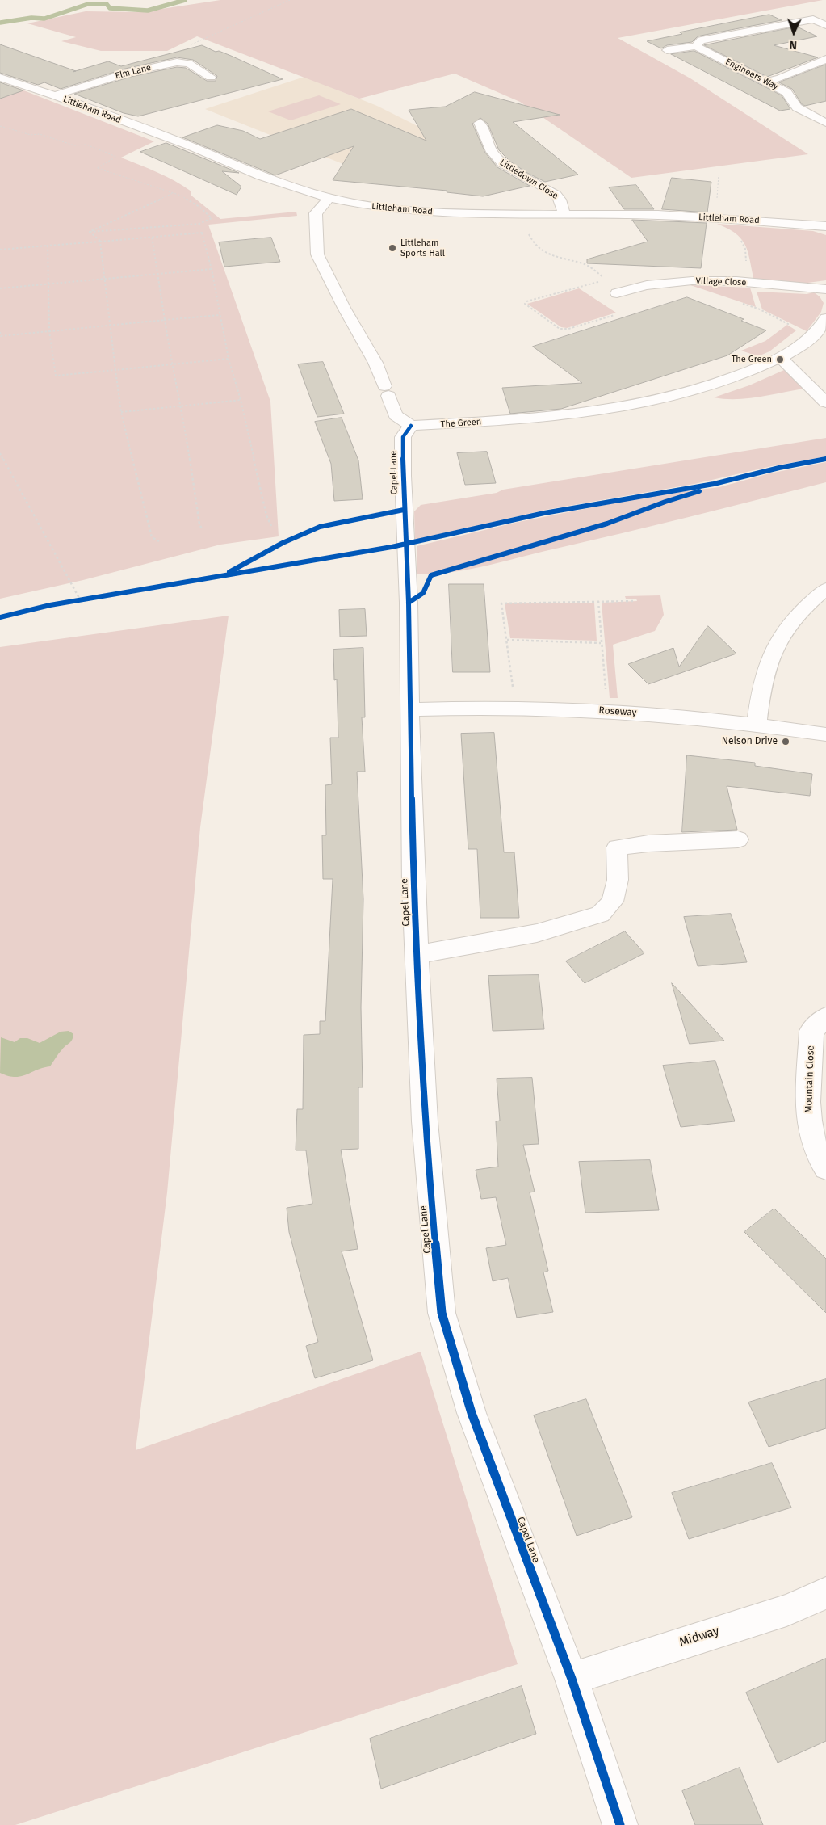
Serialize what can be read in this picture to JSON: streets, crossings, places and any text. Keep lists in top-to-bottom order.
{
  "streets": {
    "street": [
      "Elm Lane",
      "Engineers Way",
      "Littleham Road",
      "Littledown Close",
      "Village Close",
      "The Green",
      "Capel Lane",
      "Roseway",
      "Mountain Close",
      "Midway"
    ]
  },
  "crossings": [
    ["Elm Lane", "Littleham Road"],
    ["Littleham Road", "Littledown Close"],
    ["The Green", "Capel Lane"],
    ["Capel Lane", "Roseway"],
    ["Capel Lane", "Midway"]
  ],
  "places": ["Littleham Sports Hall", "The Green", "Nelson Drive"],
  "north": "bottom"
}
